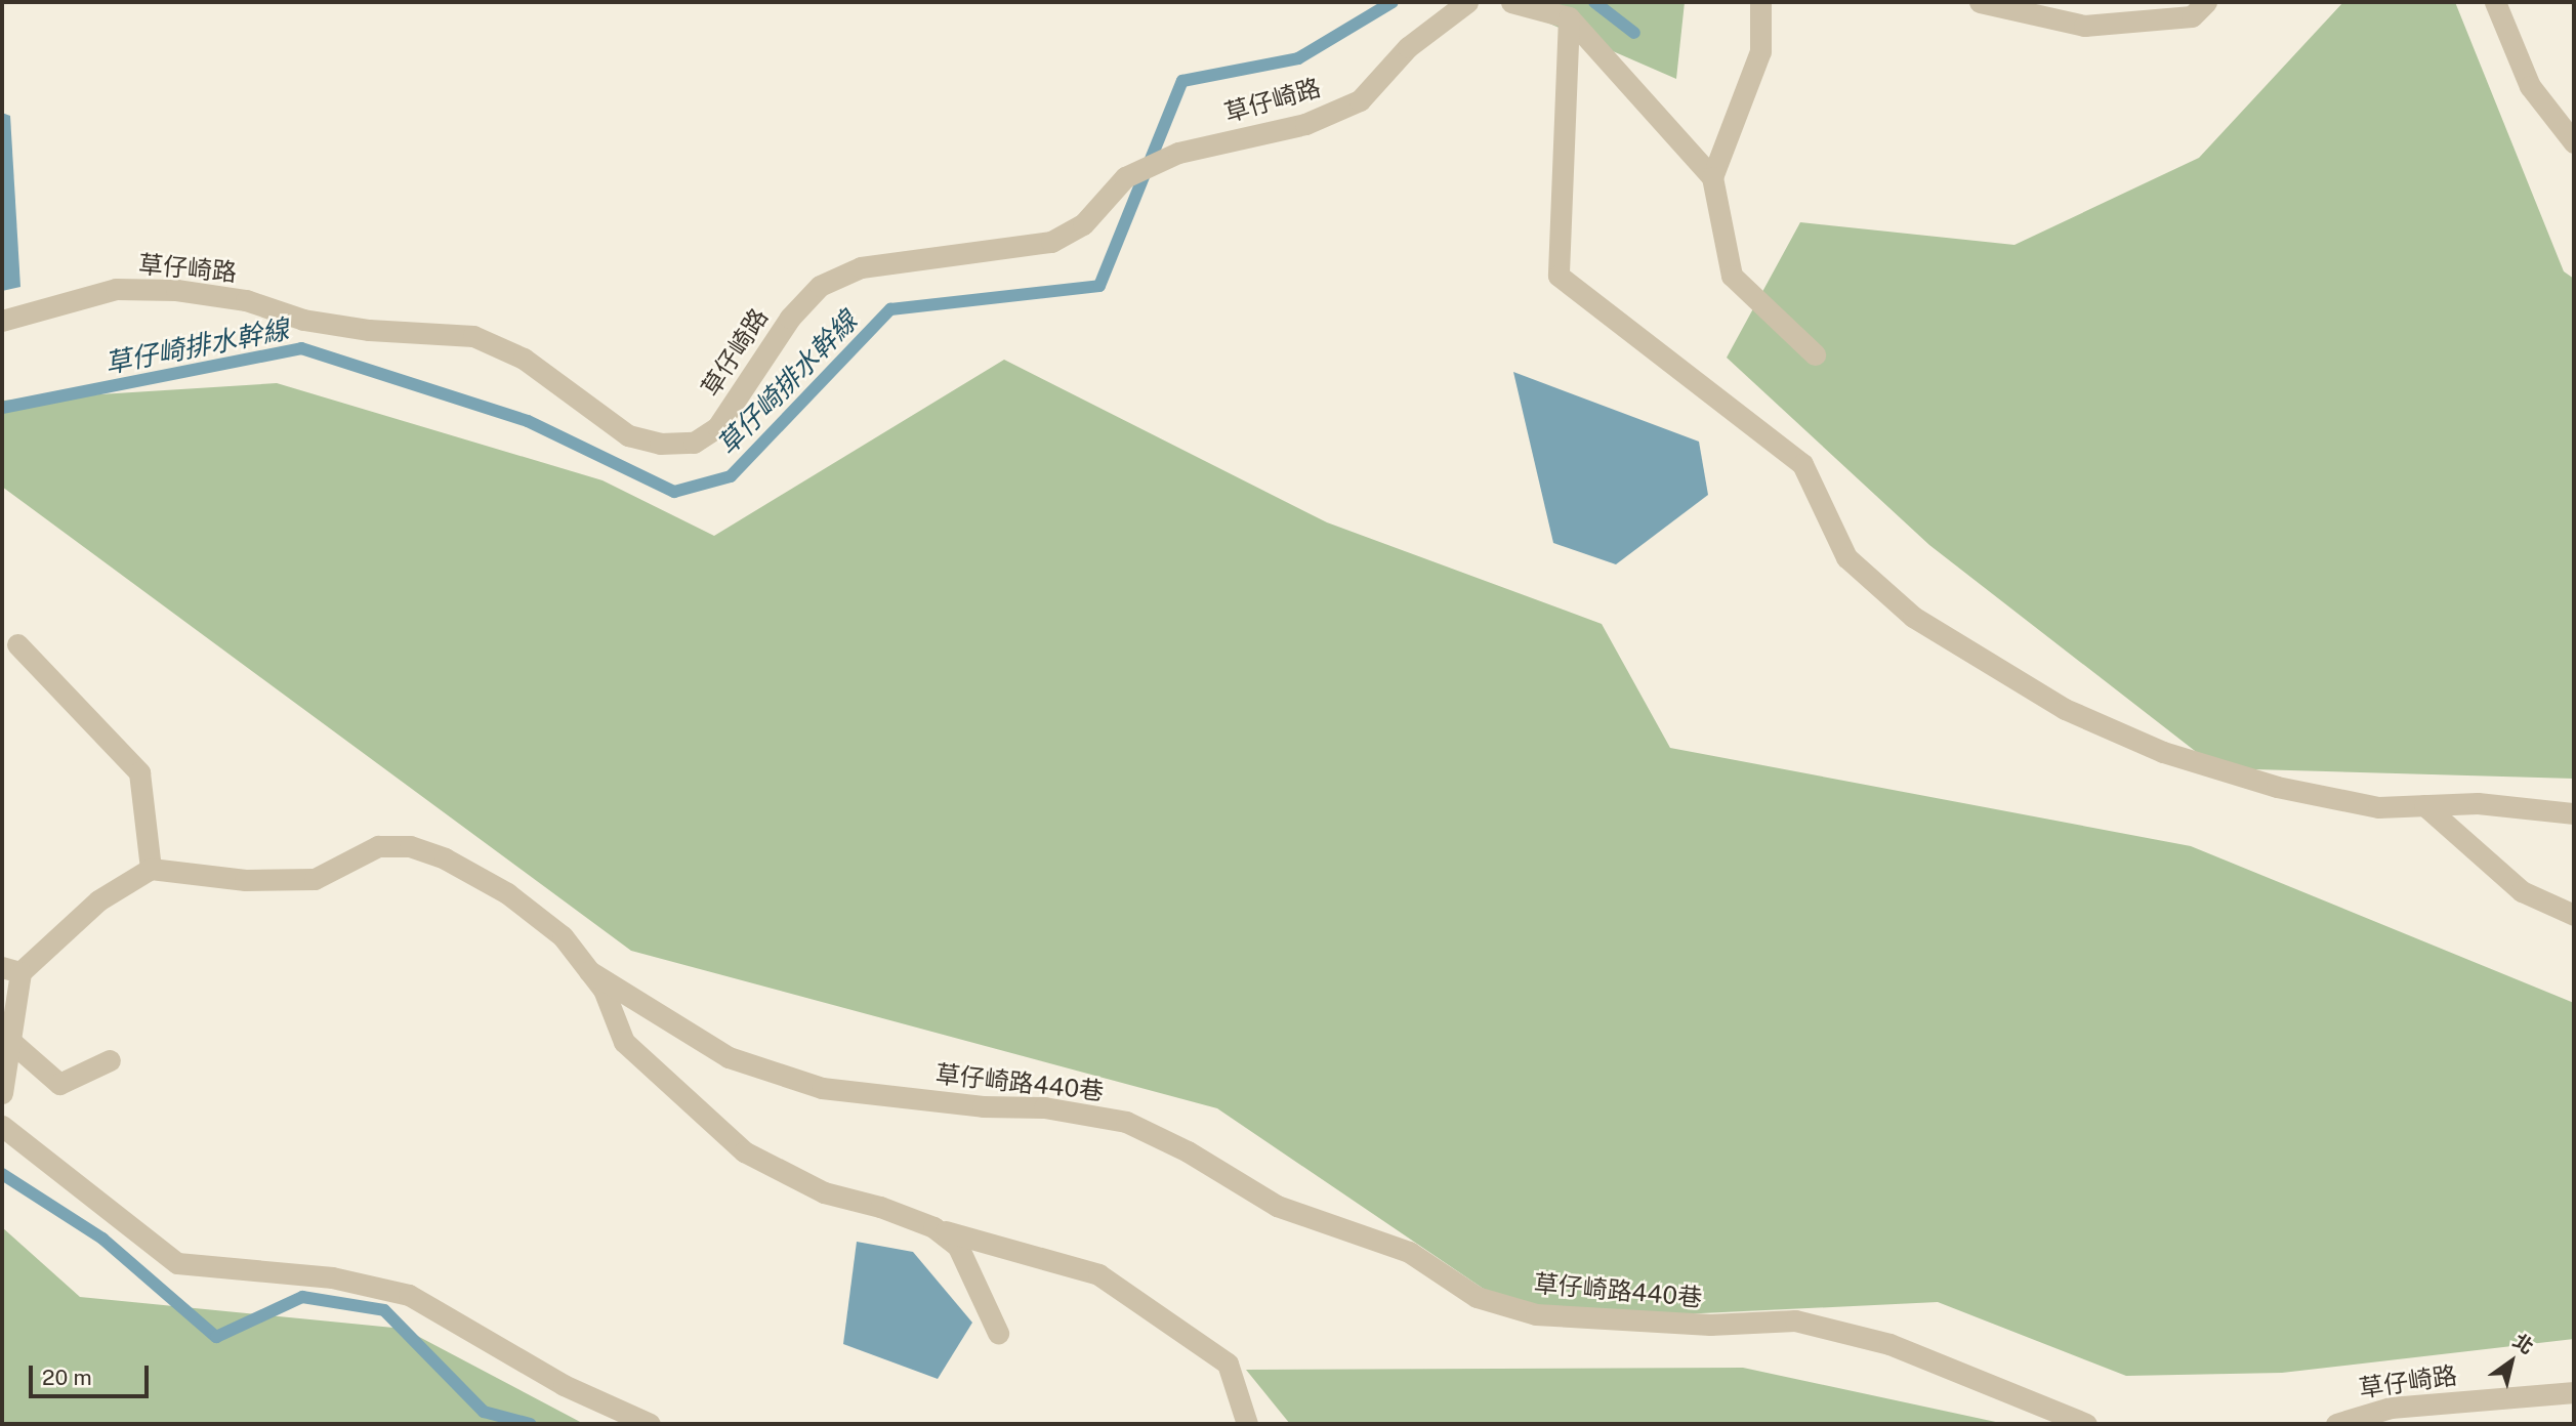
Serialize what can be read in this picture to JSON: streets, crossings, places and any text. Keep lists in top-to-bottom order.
{
  "streets": {
    "street": ["草仔崎路", "草仔崎路440巷"]
  },
  "water": ["草仔崎排水幹線"],
  "scale_bar": "20 m",
  "north": "top right"
}
